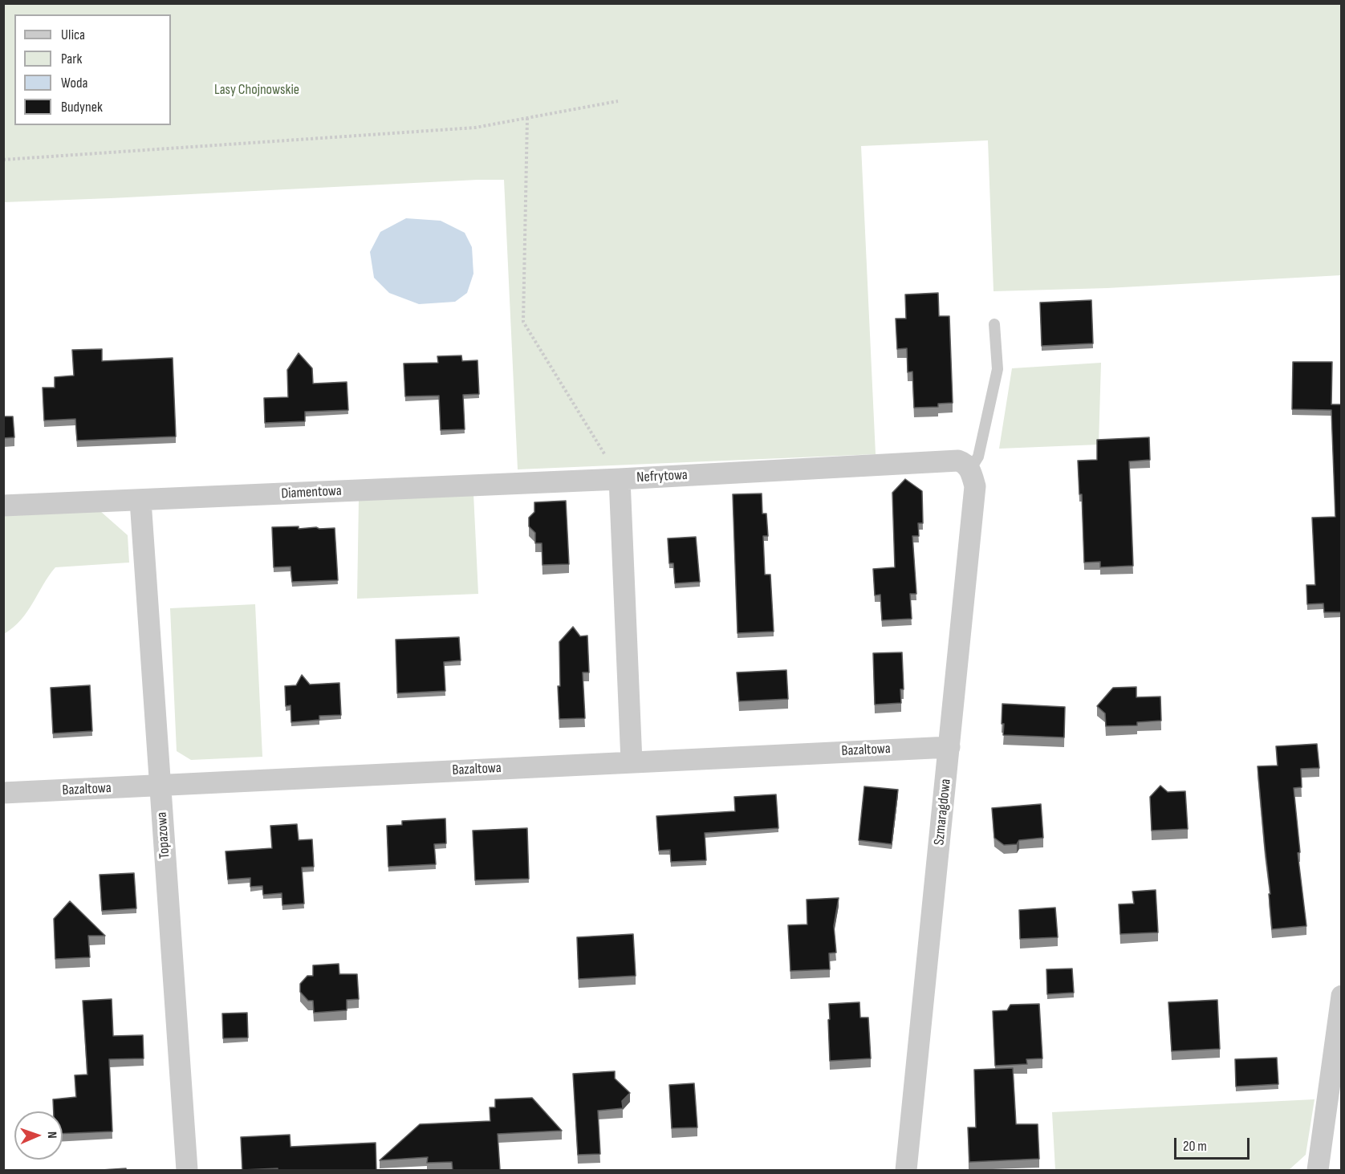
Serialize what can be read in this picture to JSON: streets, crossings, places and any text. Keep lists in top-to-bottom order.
{
  "streets": {
    "street": [
      "Nefrytowa",
      "Diamentowa",
      "Bazaltowa",
      "Szmaragdowa",
      "Topazowa"
    ]
  },
  "crossings": [
    ["Nefrytowa", "Diamentowa"],
    ["Nefrytowa", "Bazaltowa"],
    ["Nefrytowa", "Szmaragdowa"],
    ["Diamentowa", "Topazowa"],
    ["Bazaltowa", "Szmaragdowa"],
    ["Bazaltowa", "Topazowa"]
  ],
  "parks": ["Lasy Chojnowskie"],
  "legend": [
    "Ulica",
    "Park",
    "Woda",
    "Budynek"
  ],
  "scale_bar": "20 m",
  "north": "right"
}
